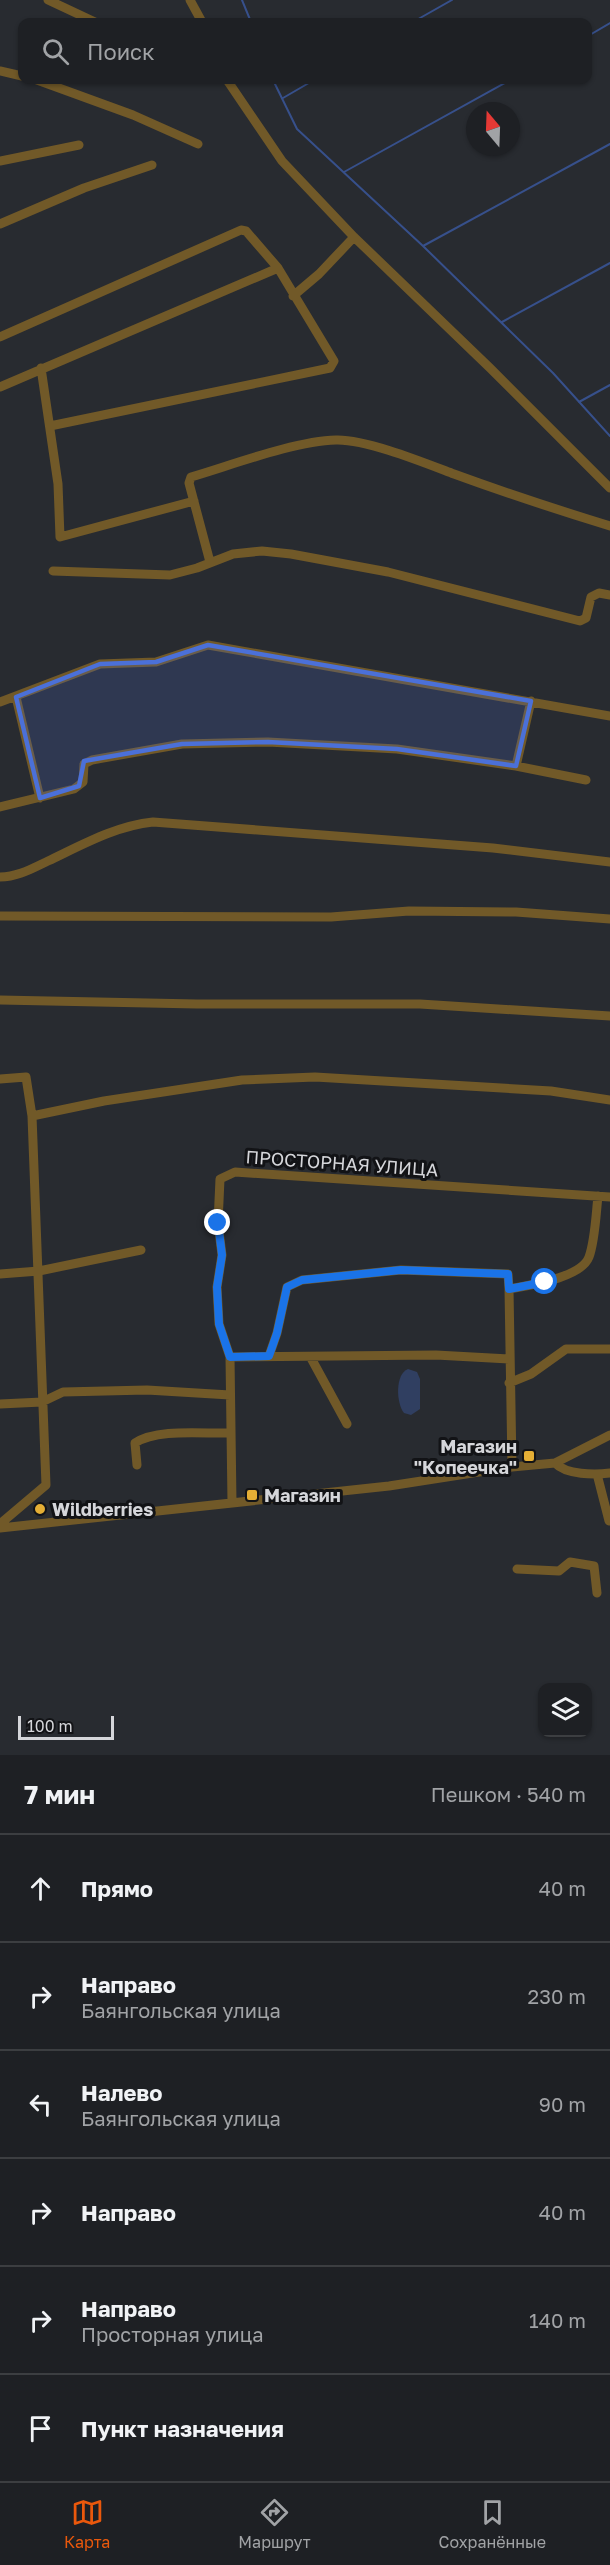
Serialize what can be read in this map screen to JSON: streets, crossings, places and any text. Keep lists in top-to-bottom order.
{
  "streets": {
    "street": ["ПРОСТОРНАЯ УЛИЦА"]
  },
  "places": {
    "transit": ["Магазин \"Копеечка\"", "Магазин"],
    "other": ["Wildberries"]
  },
  "scale_bar": "100 m",
  "north": "top",
  "page": {
    "search": "Поиск",
    "scale": "100 m",
    "heading": ["7 мин", "Пешком · 540 m"],
    "list": [
      ["Прямо", "40 m"],
      ["Направо", "Баянгольская улица", "230 m"],
      ["Налево", "Баянгольская улица", "90 m"],
      ["Направо", "40 m"],
      ["Направо", "Просторная улица", "140 m"],
      "Пункт назначения"
    ],
    "nav": ["Карта", "Маршрут", "Сохранённые"]
  }
}
